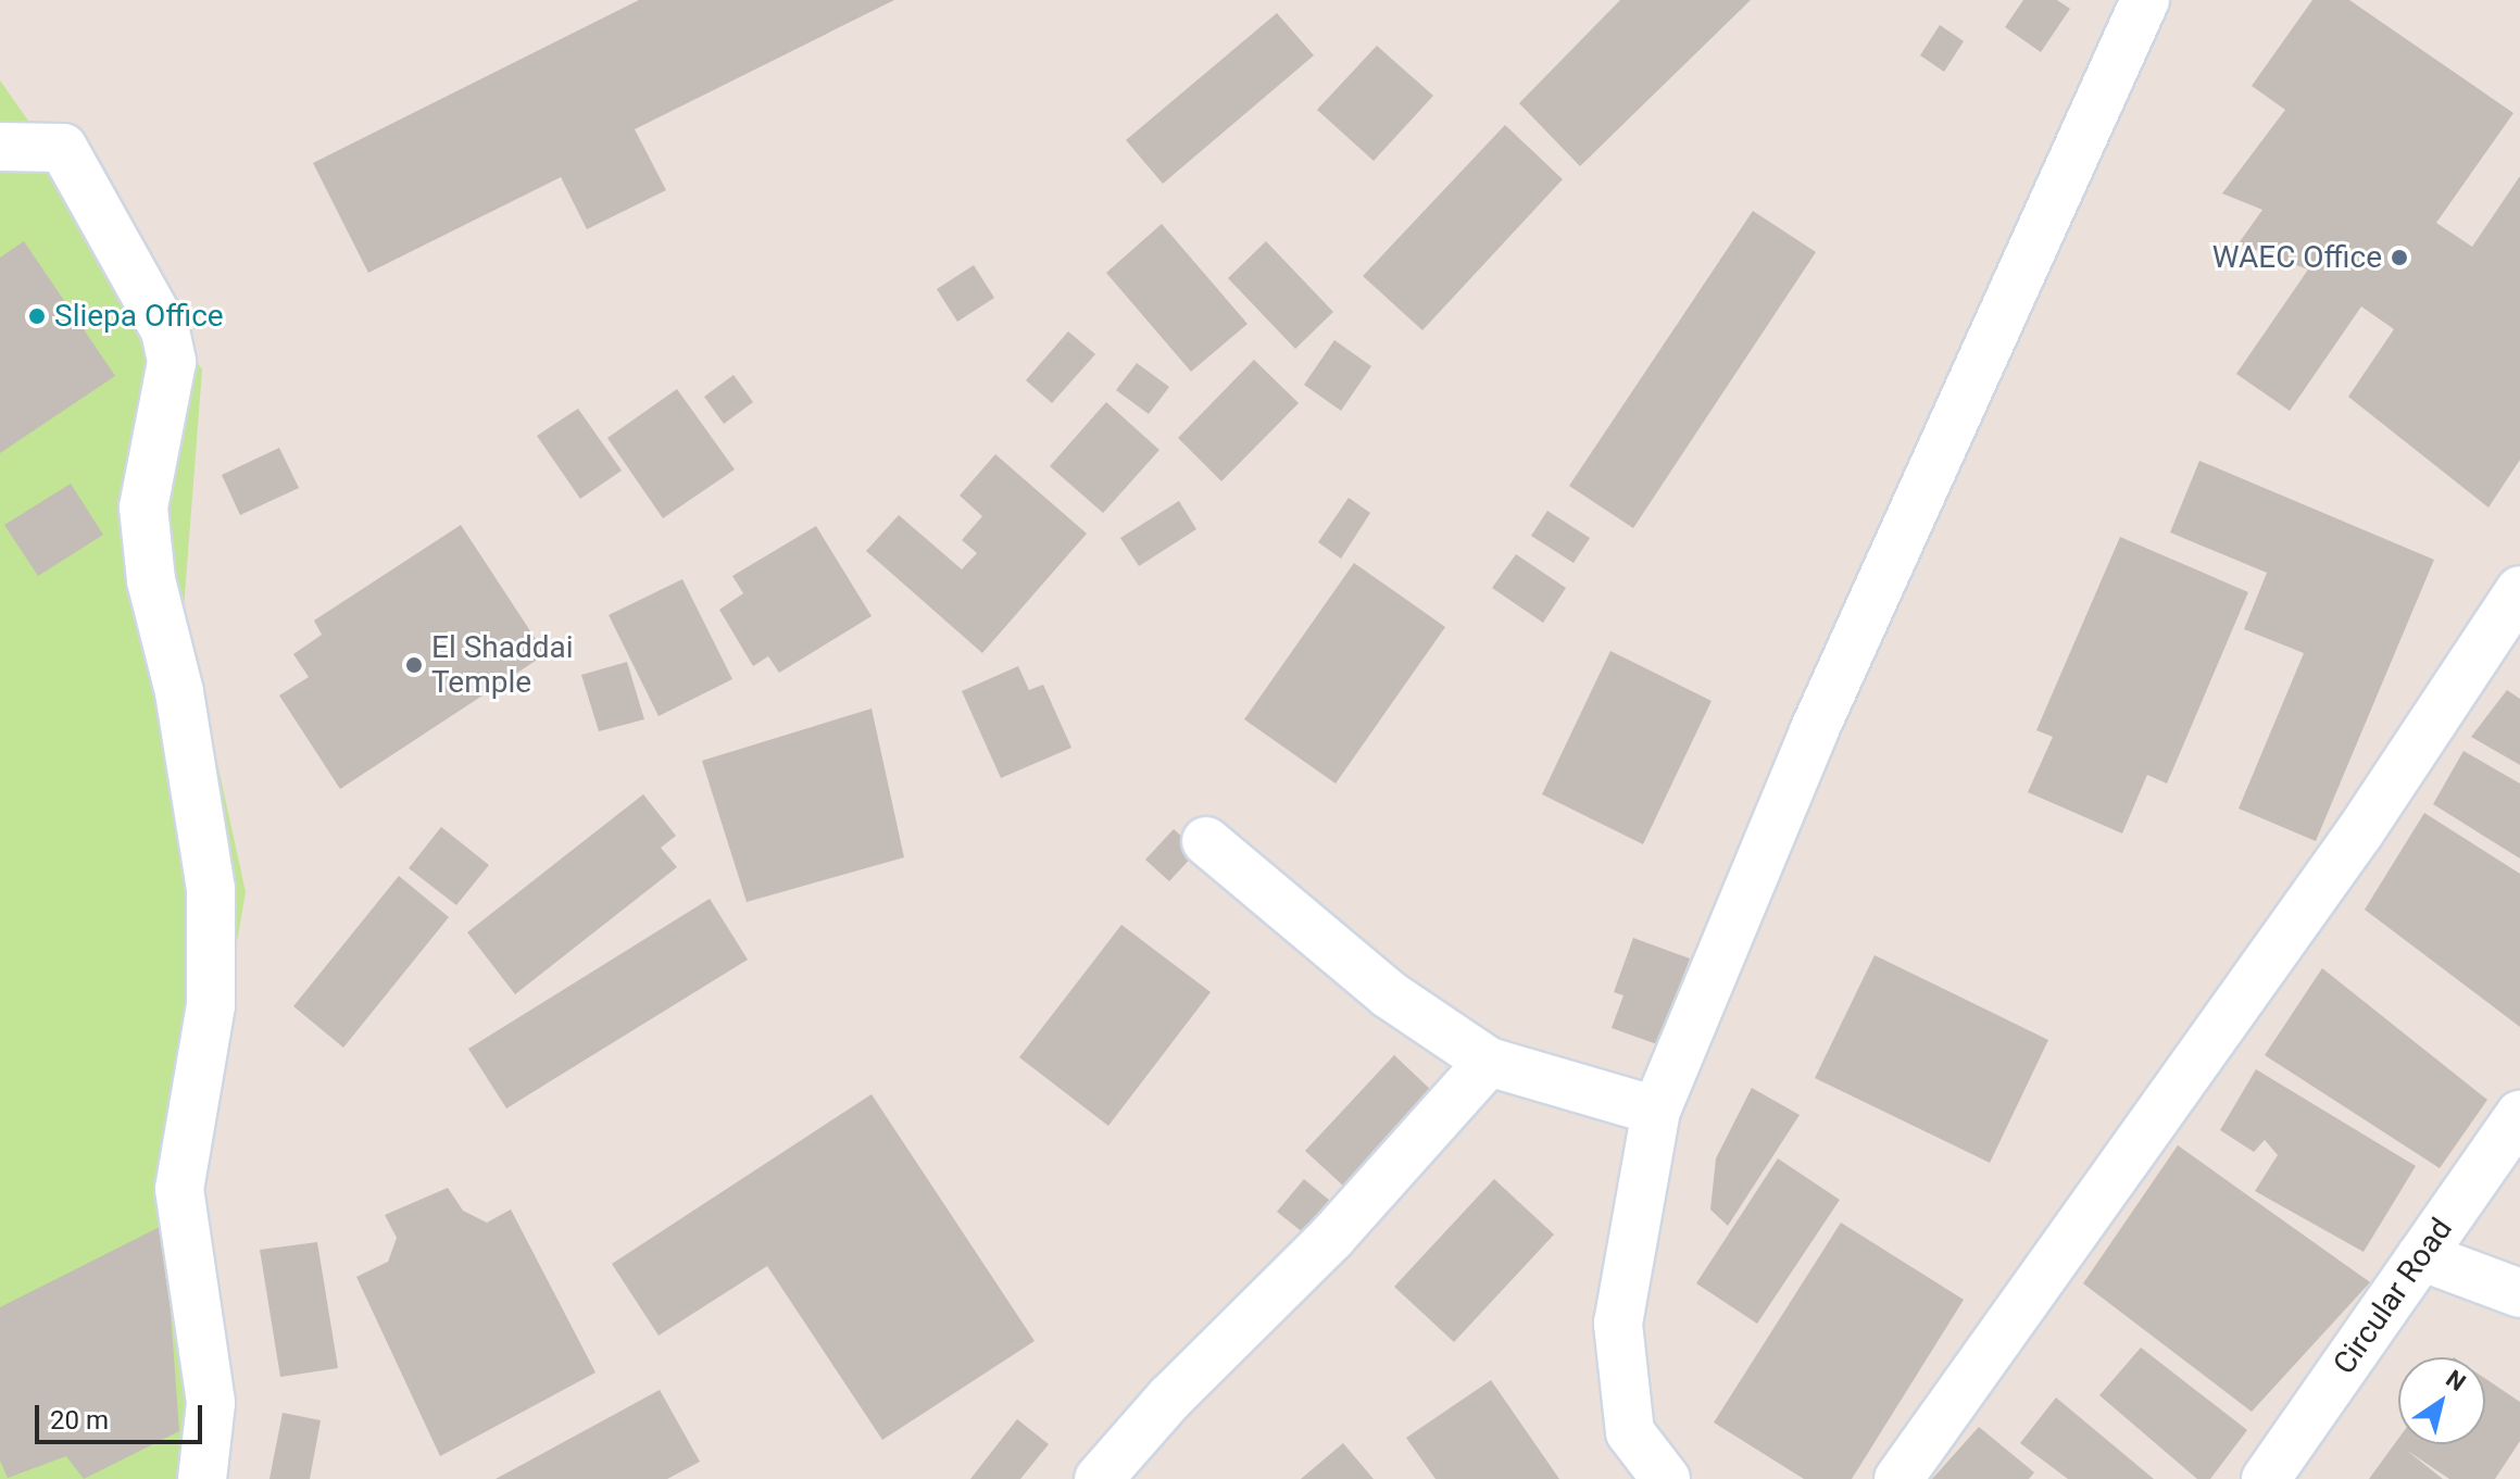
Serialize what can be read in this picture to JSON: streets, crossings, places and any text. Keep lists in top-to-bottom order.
{
  "streets": {
    "street": ["Circular Road"]
  },
  "places": ["WAEC Office", "Sliepa Office", "El Shaddai Temple"],
  "scale_bar": "20 m",
  "north": "top right"
}
